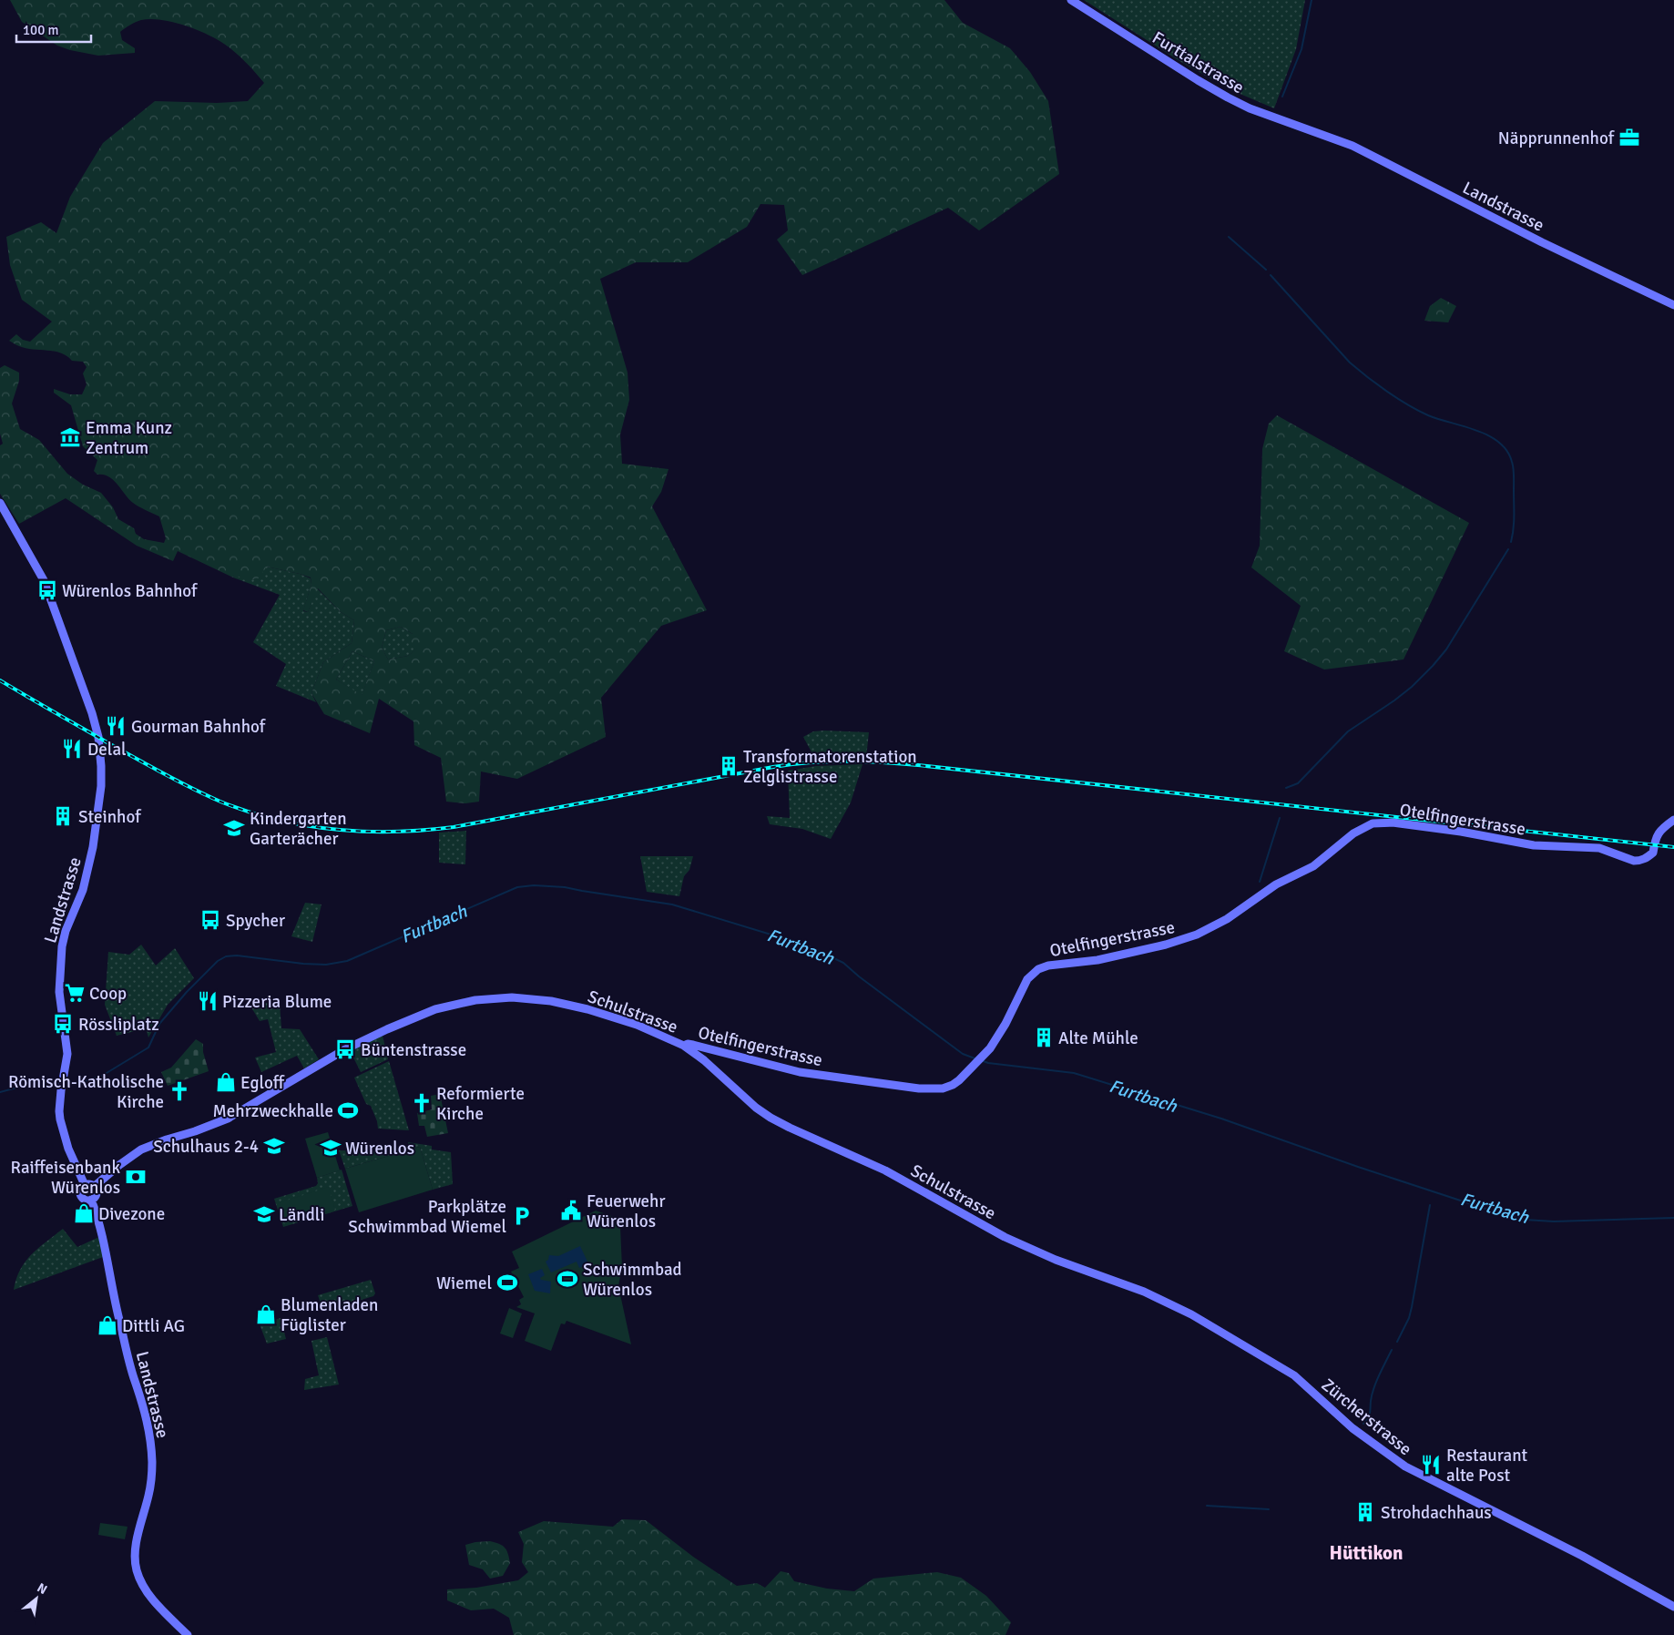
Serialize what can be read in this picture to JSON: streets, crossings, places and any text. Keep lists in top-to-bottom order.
{
  "streets": {
    "street": [
      "Furttalstrasse",
      "Landstrasse",
      "Otelfingerstrasse",
      "Schulstrasse",
      "Zürcherstrasse"
    ]
  },
  "crossings": [
    ["Furttalstrasse", "Landstrasse"],
    ["Landstrasse", "Schulstrasse"],
    ["Otelfingerstrasse", "Schulstrasse"],
    ["Schulstrasse", "Zürcherstrasse"]
  ],
  "districts": ["Hüttikon"],
  "water": ["Furtbach"],
  "places": {
    "office": ["Näpprunnenhof"],
    "museum": ["Emma Kunz Zentrum"],
    "bus stop": [
      "Würenlos Bahnhof",
      "Spycher",
      "Rössliplatz",
      "Büntenstrasse"
    ],
    "restaurant": [
      "Gourman Bahnhof",
      "Delal",
      "Pizzeria Blume",
      "Restaurant alte Post"
    ],
    "building": [
      "Transformatorenstation Zelglistrasse",
      "Steinhof",
      "Alte Mühle",
      "Strohdachhaus"
    ],
    "school or university": [
      "Kindergarten Garterächer",
      "Schulhaus 2-4",
      "Würenlos",
      "Ländli"
    ],
    "supermarket": ["Coop"],
    "shop": [
      "Egloff",
      "Divezone",
      "Blumenladen Füglister",
      "Dittli AG"
    ],
    "church": ["Römisch-Katholische Kirche", "Reformierte Kirche"],
    "sports": ["Mehrzweckhalle", "Schwimmbad Würenlos", "Wiemel"],
    "bank": ["Raiffeisenbank Würenlos"],
    "public building": ["Feuerwehr Würenlos"],
    "parking": ["Parkplätze Schwimmbad Wiemel"]
  },
  "scale_bar": "100 m",
  "north": "top right"
}
